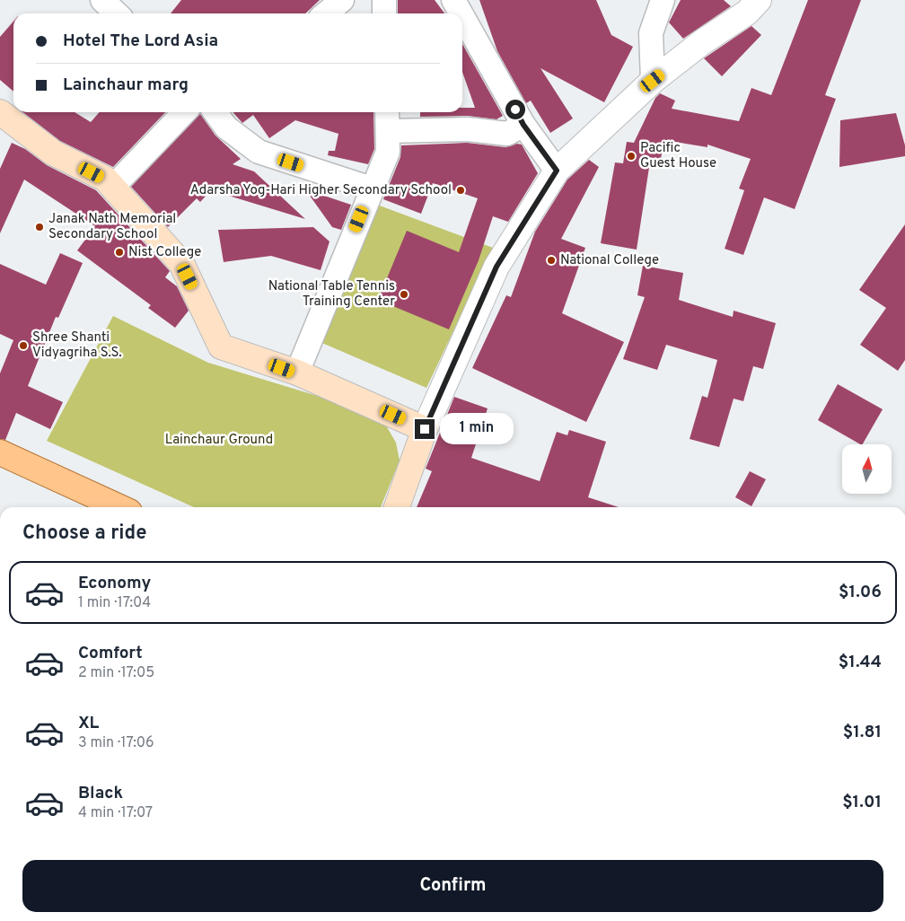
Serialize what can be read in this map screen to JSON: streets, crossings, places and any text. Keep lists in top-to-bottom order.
{
  "parks": ["Lainchaur Ground"],
  "places": [
    "Pacific Guest House",
    "Adarsha Yog-Hari Higher Secondary School",
    "Janak Nath Memorial Secondary School",
    "Nist College",
    "National College",
    "National Table Tennis Training Center",
    "Shree Shanti Vidyagriha S.S."
  ],
  "north": "top",
  "page": {
    "banner": ["Hotel The Lord Asia", "Lainchaur marg"],
    "bubble": "1 min",
    "heading": "Choose a ride",
    "list": [
      {
        "name": "Economy",
        "note": "1 min · 17:04",
        "value": "$1.06"
      },
      {
        "name": "Comfort",
        "note": "2 min · 17:05",
        "value": "$1.44"
      },
      {
        "name": "XL",
        "note": "3 min · 17:06",
        "value": "$1.81"
      },
      {
        "name": "Black",
        "note": "4 min · 17:07",
        "value": "$1.01"
      }
    ],
    "buttons": "Confirm"
  }
}
